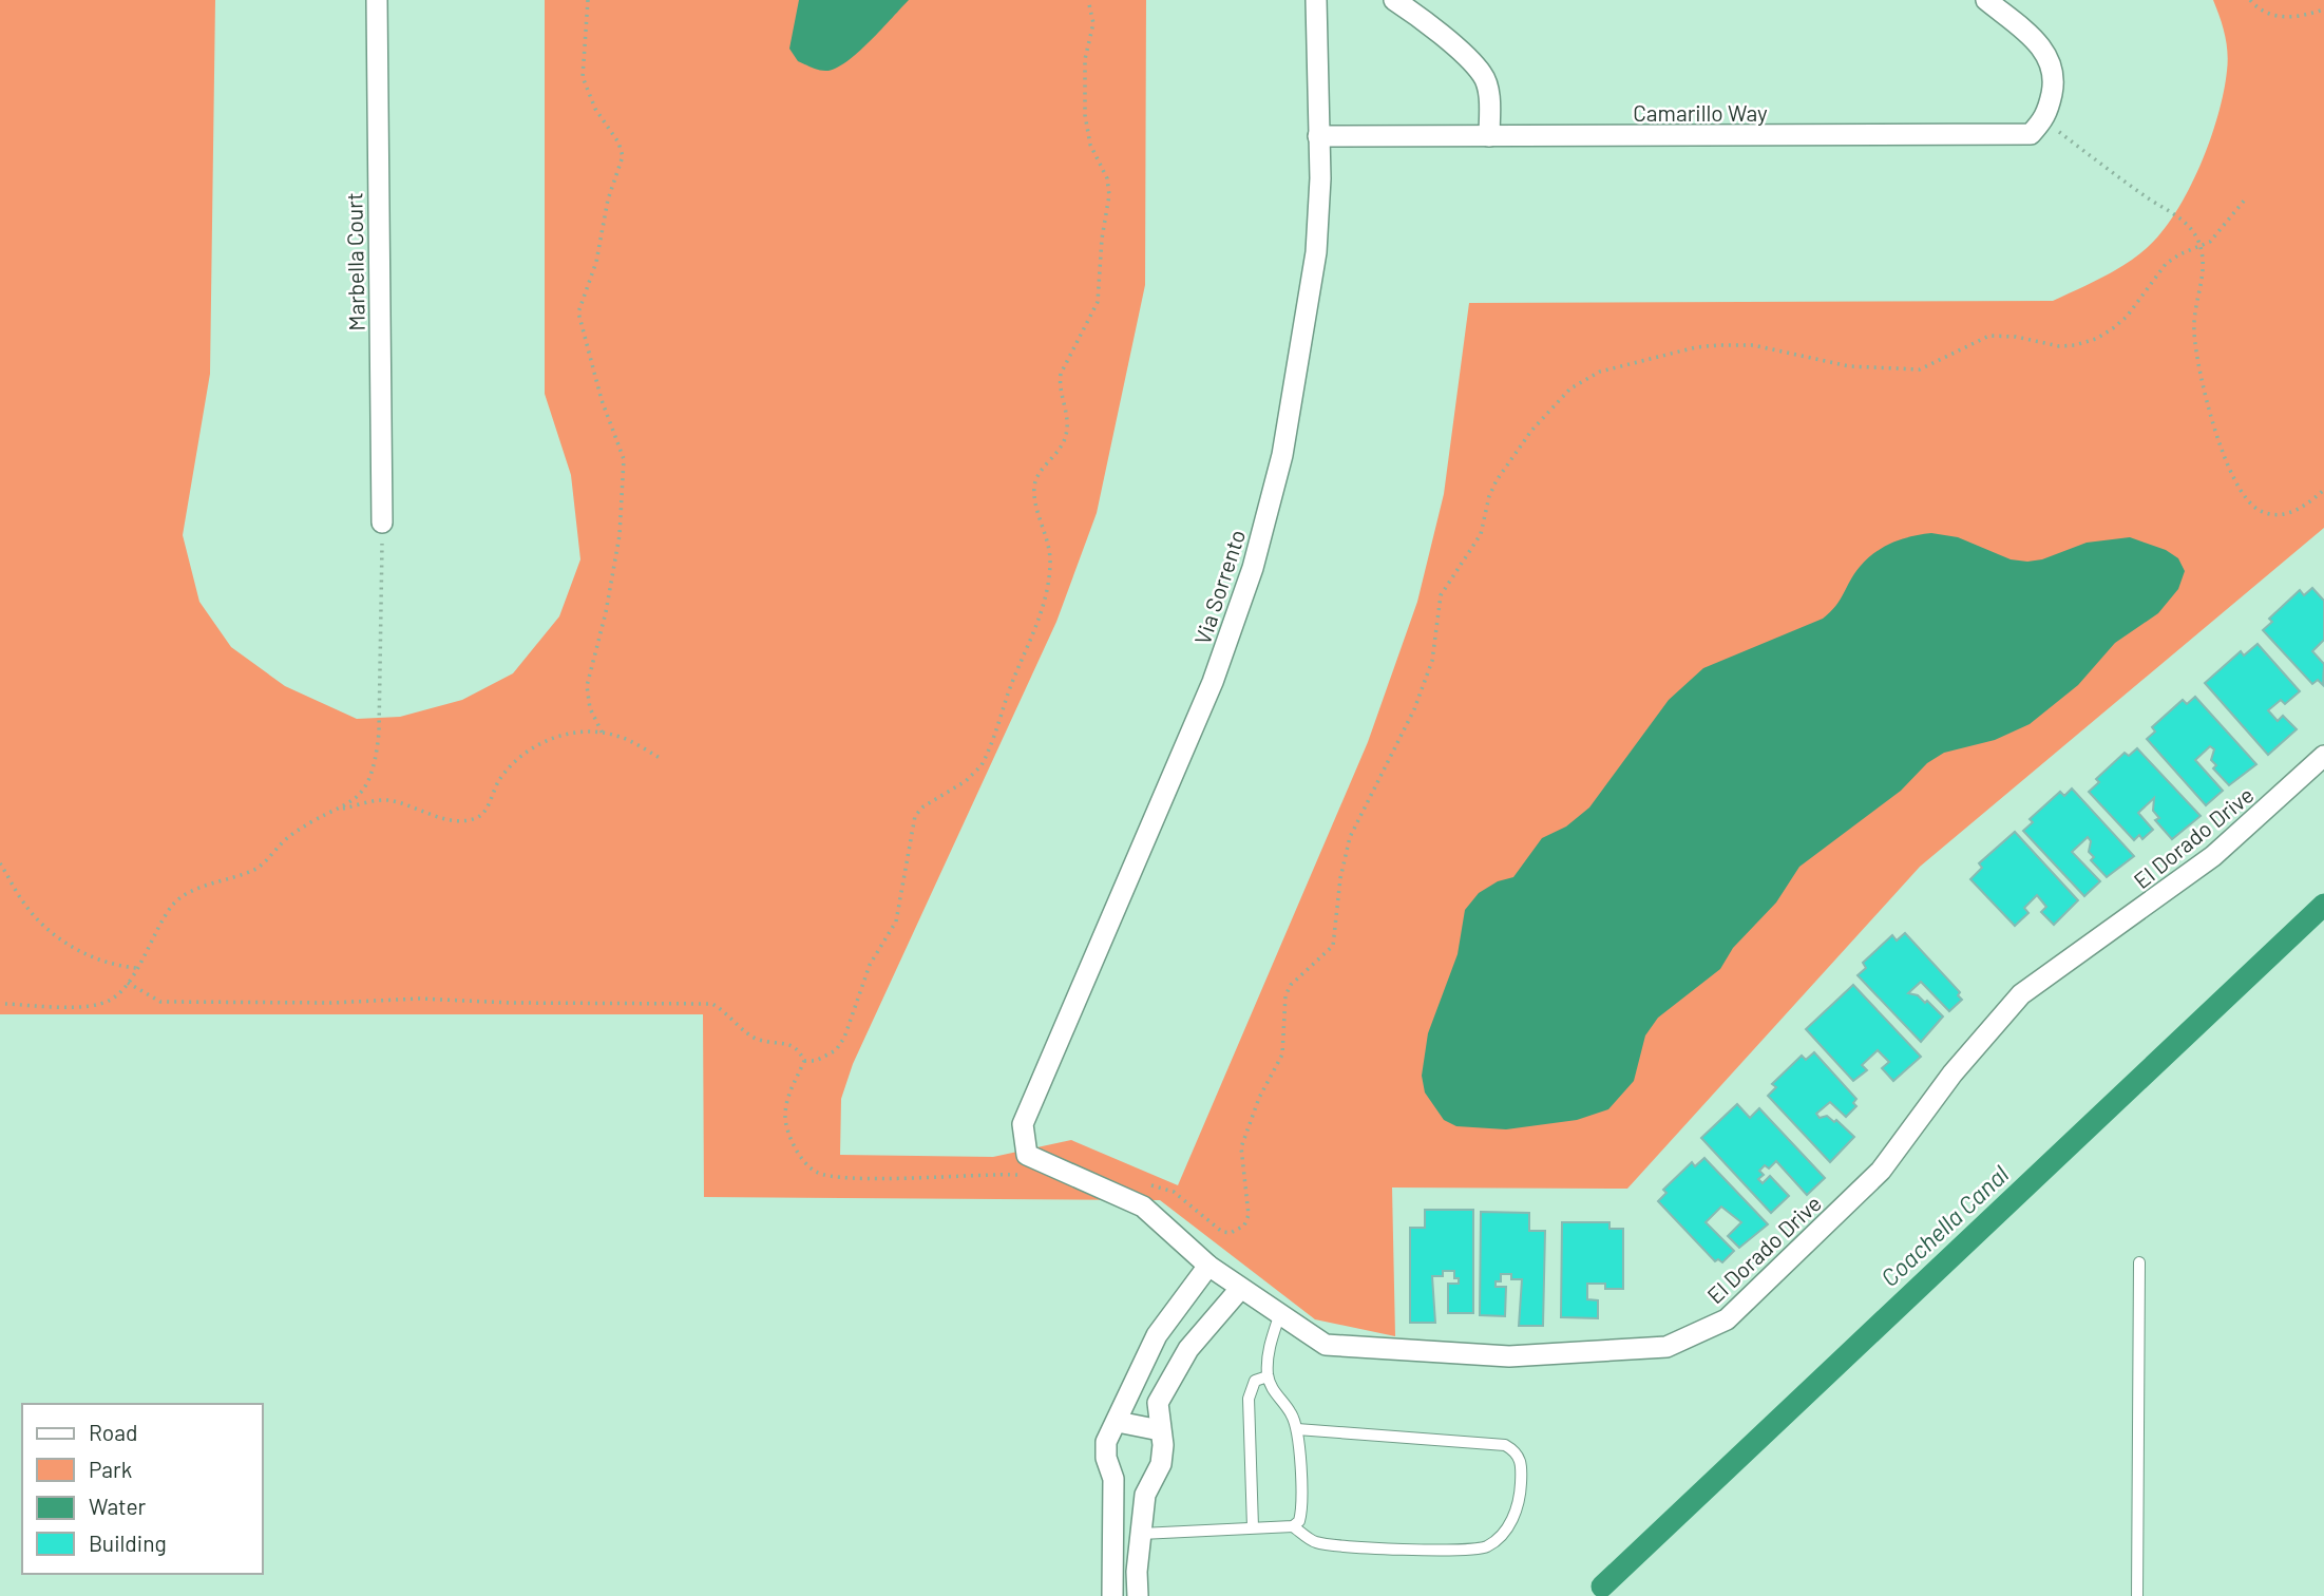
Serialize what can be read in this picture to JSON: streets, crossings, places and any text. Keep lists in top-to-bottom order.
{
  "streets": {
    "street": [
      "Camarillo Way",
      "Marbella Court",
      "Via Sorrento",
      "El Dorado Drive"
    ]
  },
  "crossings": [
    ["Camarillo Way", "Via Sorrento"],
    ["Via Sorrento", "El Dorado Drive"]
  ],
  "water": ["Coachella Canal"],
  "legend": [
    "Road",
    "Park",
    "Water",
    "Building"
  ]
}
